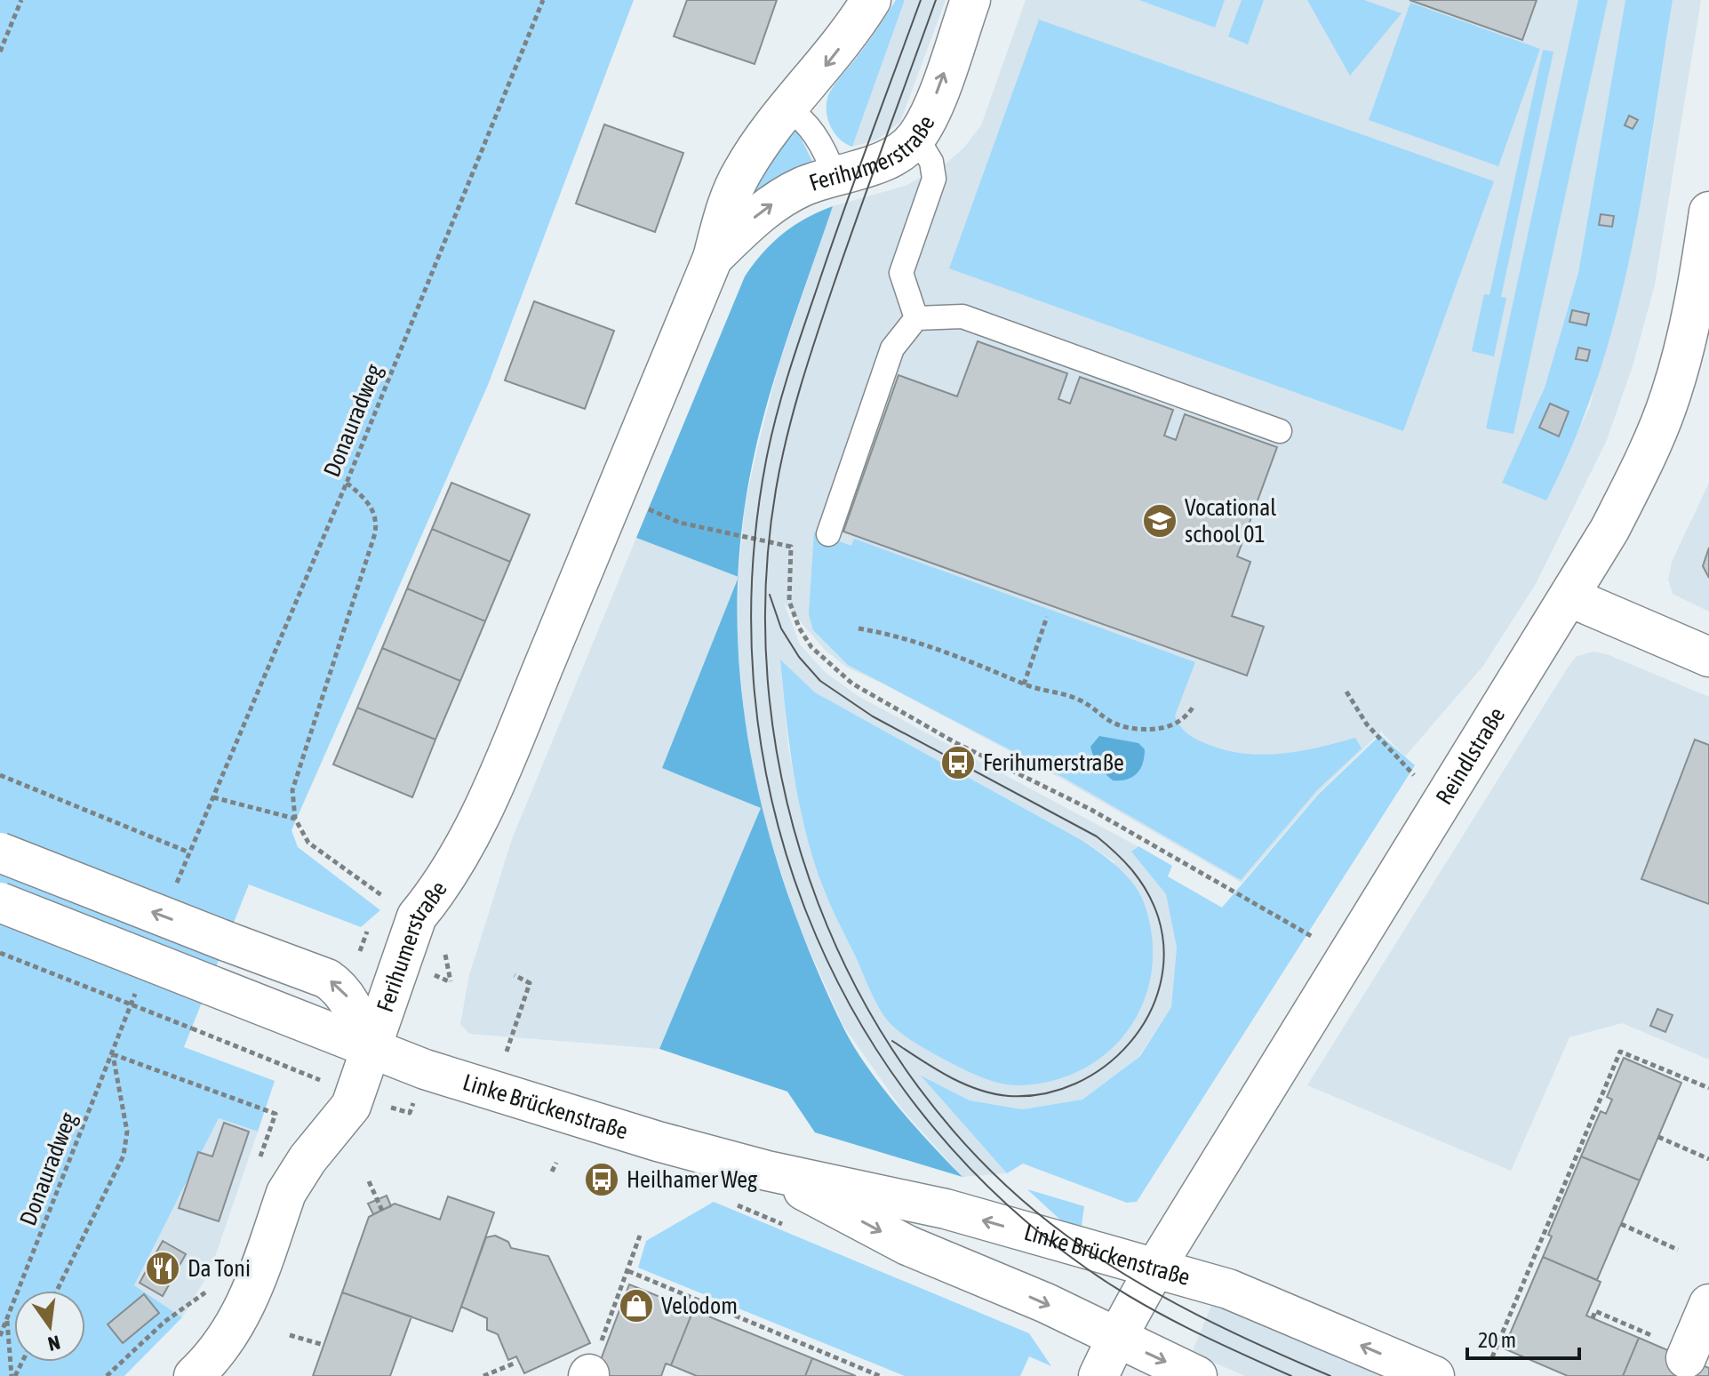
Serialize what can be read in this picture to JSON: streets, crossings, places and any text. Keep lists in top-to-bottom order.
{
  "streets": {
    "street": ["Ferihumerstraße", "Reindlstraße", "Linke Brückenstraße"],
    "path": ["Donauradweg"]
  },
  "crossings": [
    ["Ferihumerstraße", "Linke Brückenstraße"],
    ["Reindlstraße", "Linke Brückenstraße"]
  ],
  "places": {
    "school or university": ["Vocational school 01"],
    "bus stop": ["Ferihumerstraße", "Heilhamer Weg"],
    "restaurant": ["Da Toni"],
    "shop": ["Velodom"]
  },
  "scale_bar": "20 m",
  "north": "bottom"
}
